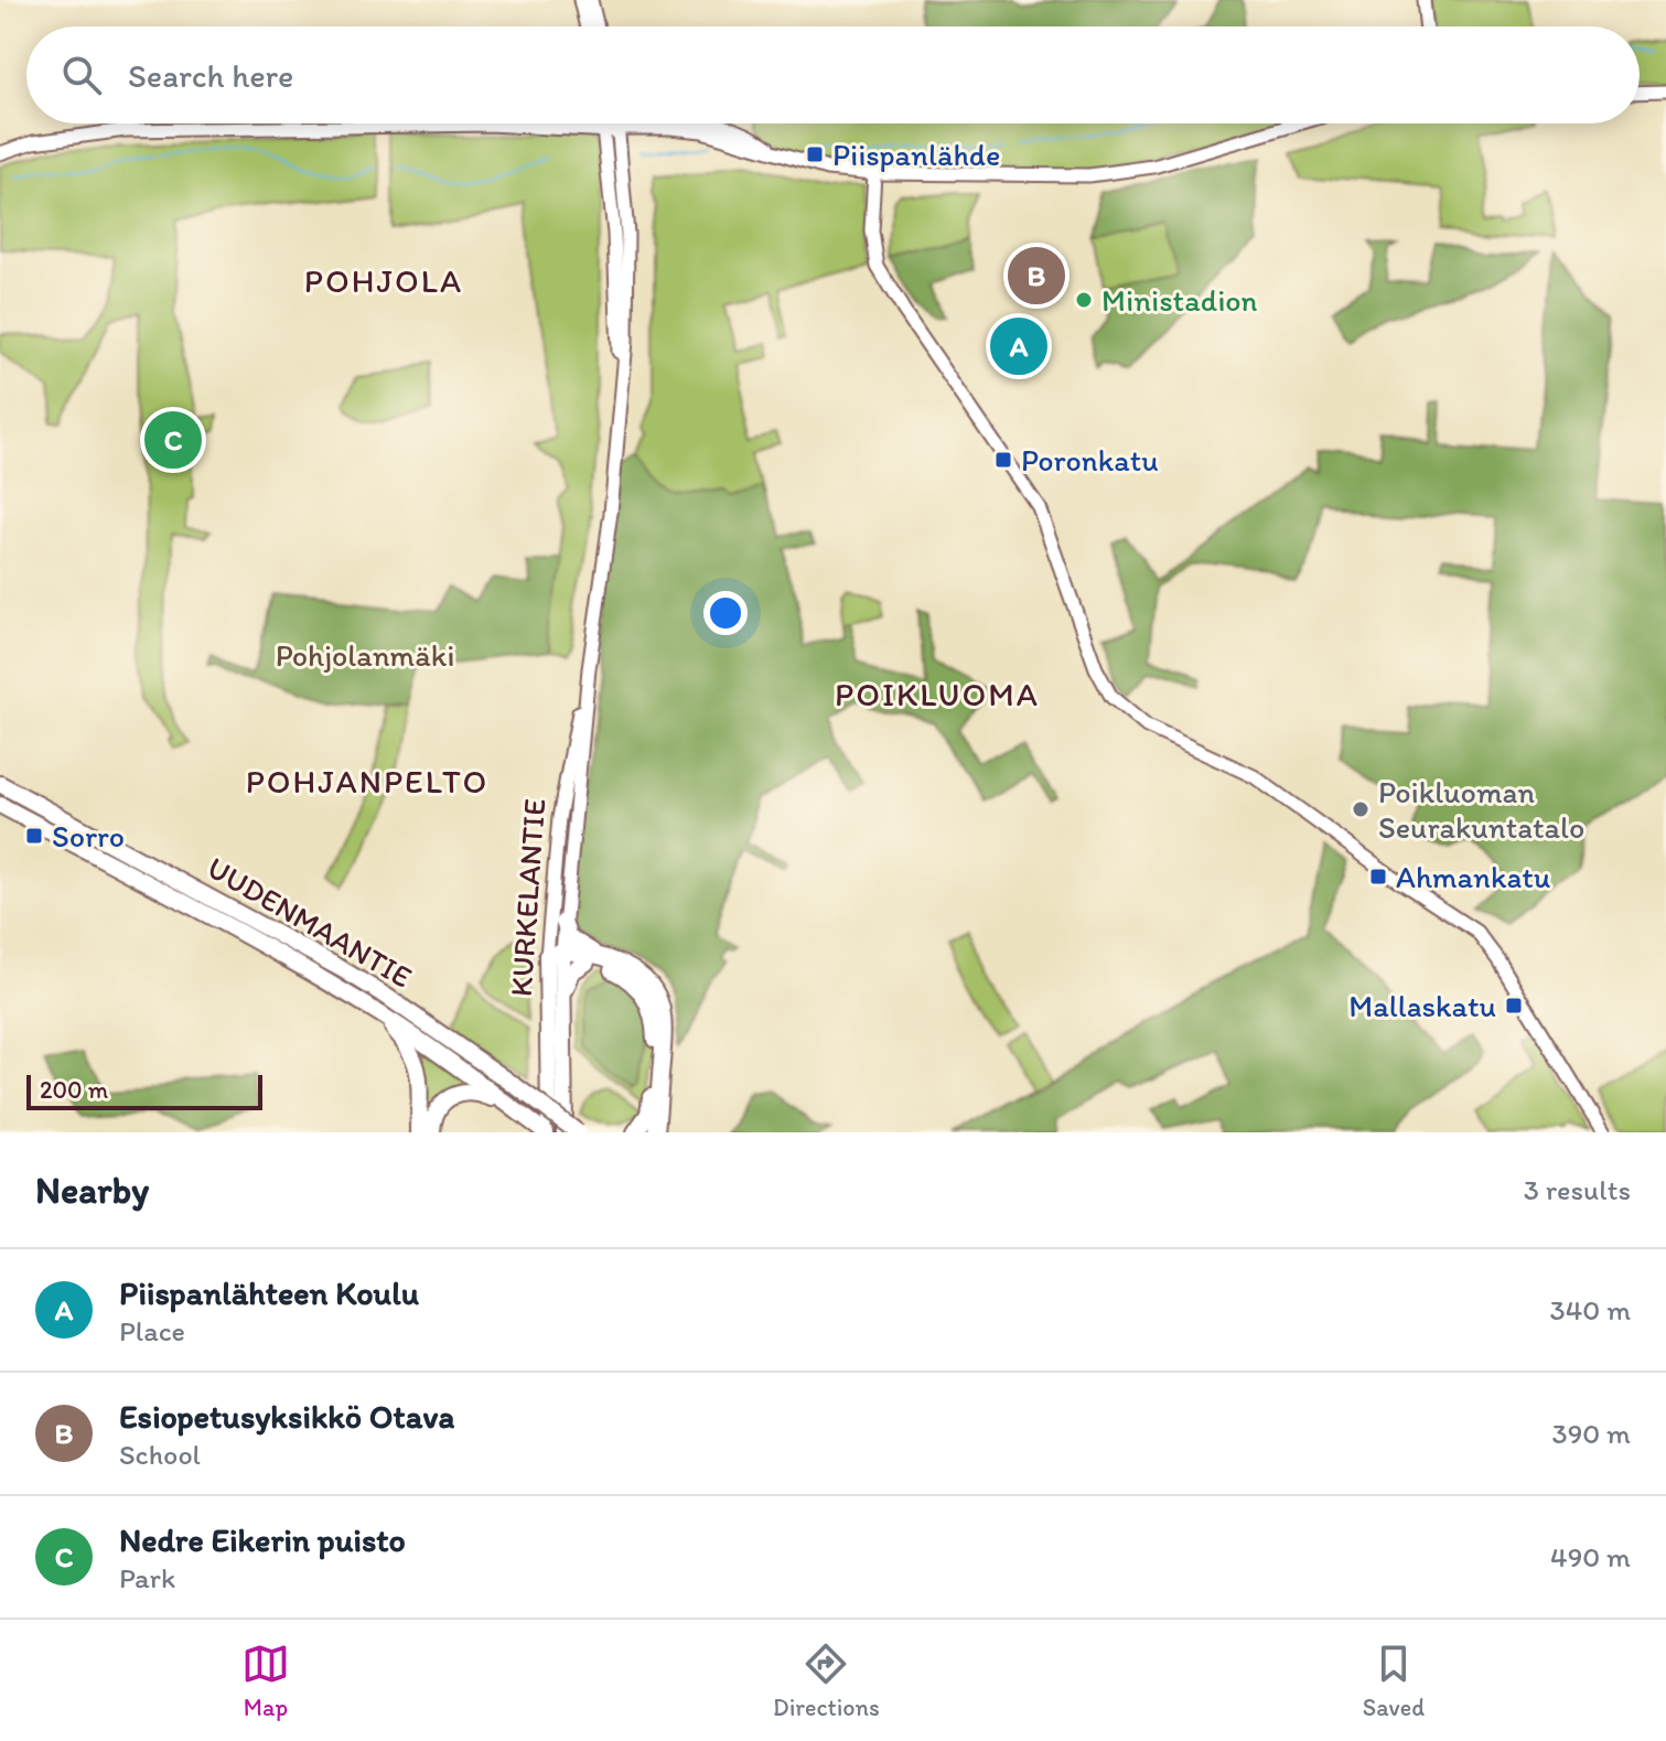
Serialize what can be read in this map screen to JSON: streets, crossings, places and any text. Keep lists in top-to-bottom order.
{
  "streets": {
    "main road": ["KURKELANTIE", "UUDENMAANTIE"]
  },
  "crossings": [
    ["KURKELANTIE", "UUDENMAANTIE"]
  ],
  "districts": ["POHJOLA", "POIKLUOMA", "POHJANPELTO"],
  "parks": ["Pohjolanmäki"],
  "places": {
    "transit": [
      "Piispanlähde",
      "Poronkatu",
      "Sorro",
      "Ahmankatu",
      "Mallaskatu"
    ],
    "other": ["Ministadion", "Poikluoman Seurakuntatalo"]
  },
  "scale_bar": "200 m",
  "page": {
    "search": "Search here",
    "pins": ["B", "A", "C"],
    "scale": "200 m",
    "heading": ["Nearby", "3 results"],
    "list": [
      {
        "mark": "A",
        "name": "Piispanlähteen Koulu",
        "note": "Place",
        "value": "340 m"
      },
      {
        "mark": "B",
        "name": "Esiopetusyksikkö Otava",
        "note": "School",
        "value": "390 m"
      },
      {
        "mark": "C",
        "name": "Nedre Eikerin puisto",
        "note": "Park",
        "value": "490 m"
      }
    ],
    "nav": ["Map", "Directions", "Saved"]
  }
}
